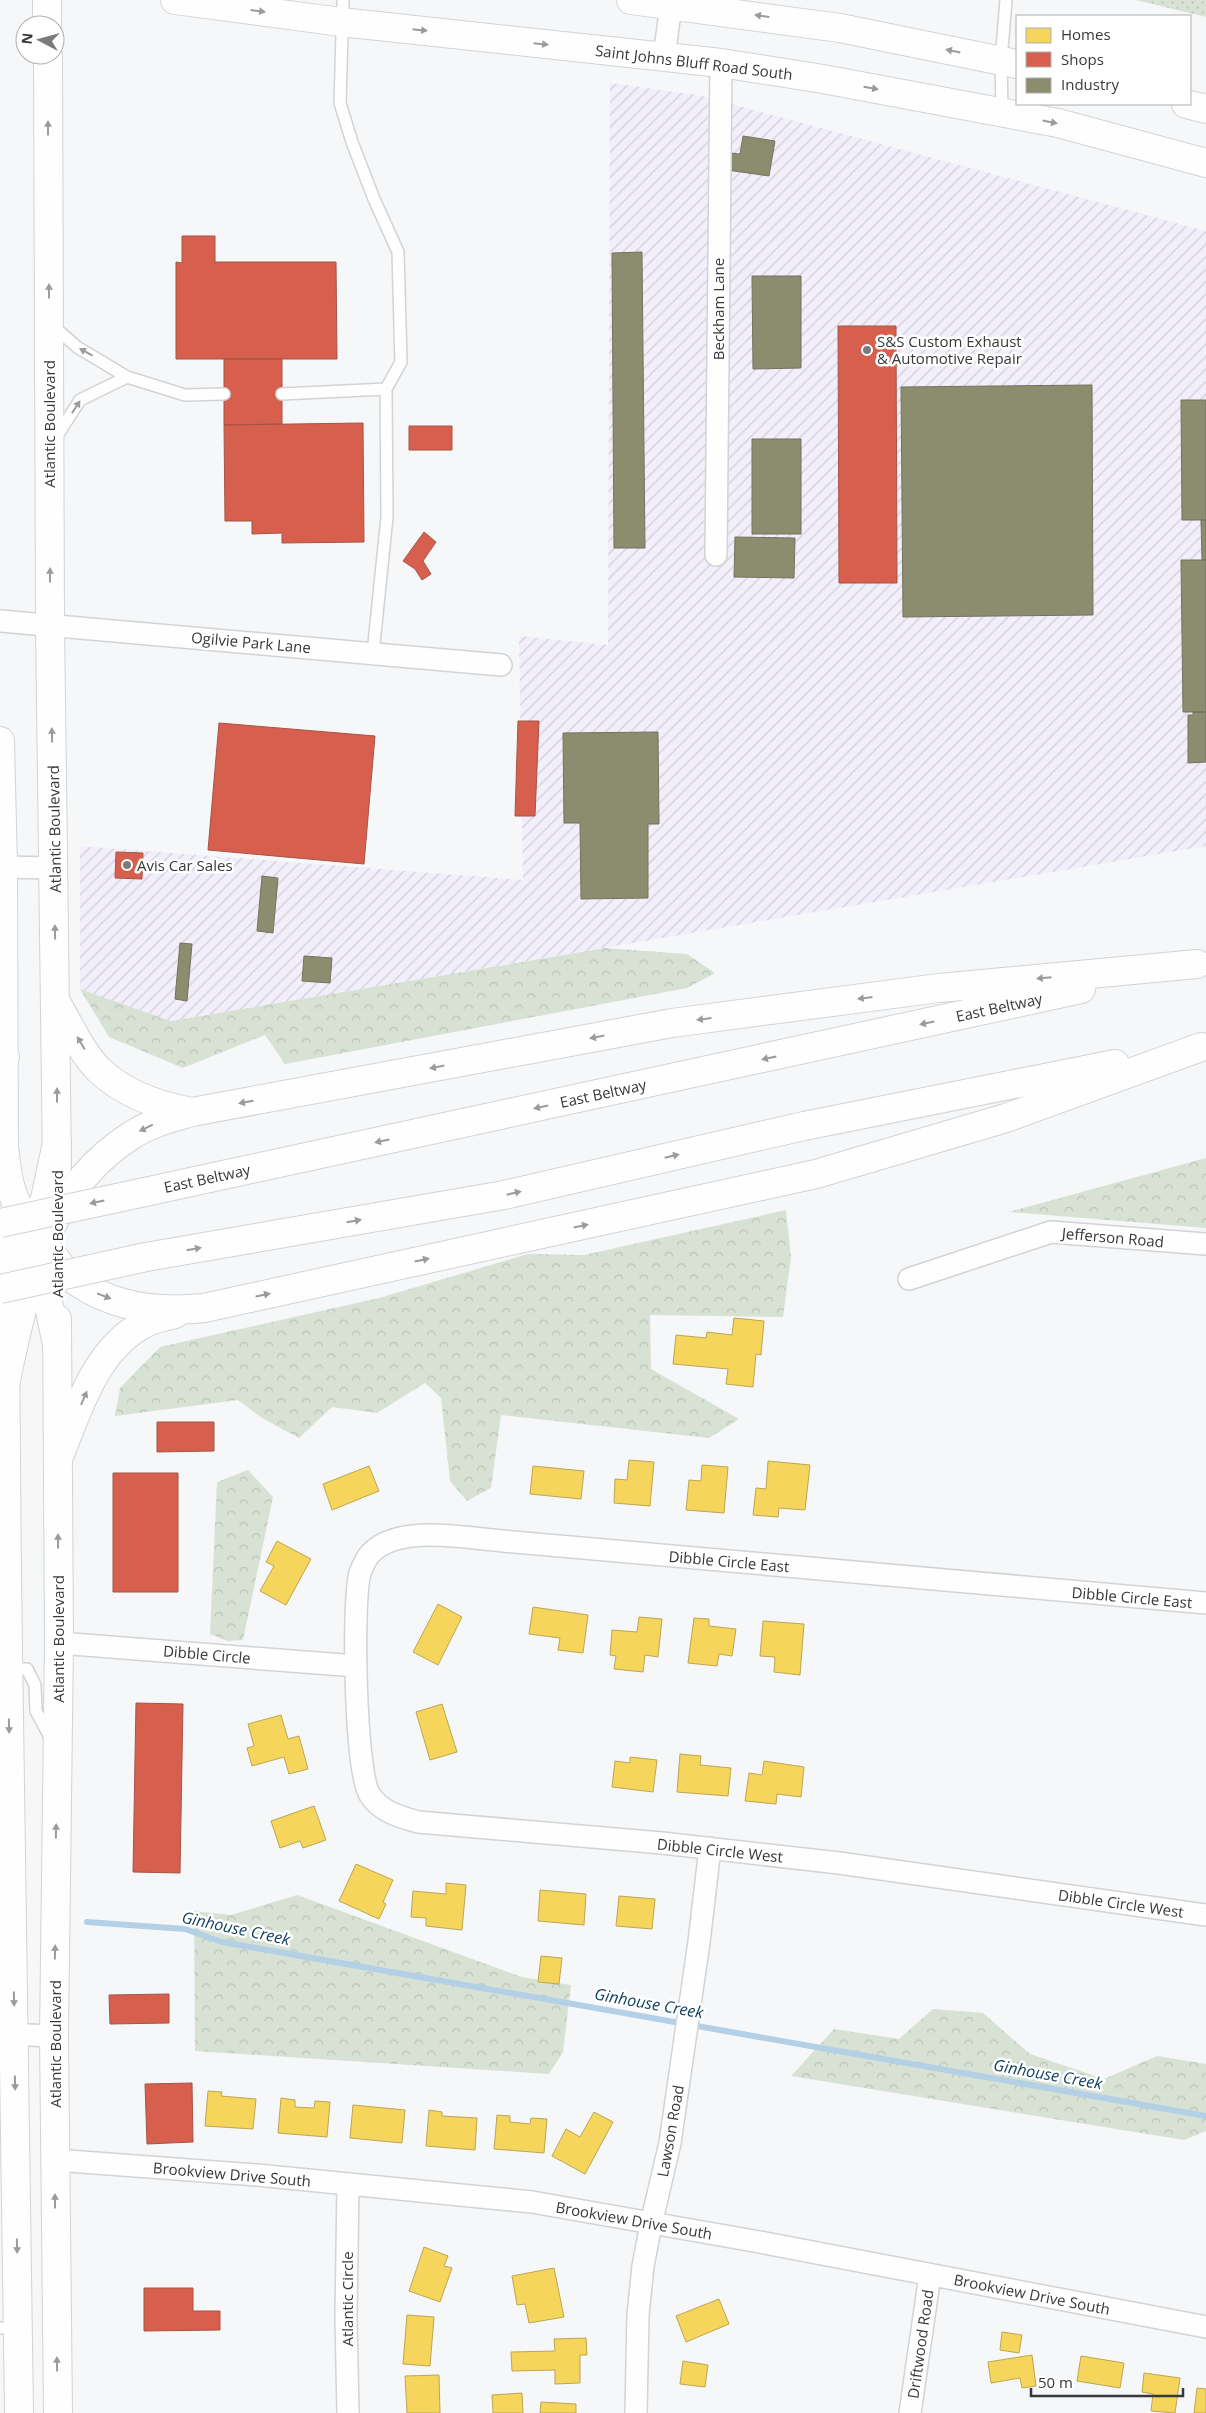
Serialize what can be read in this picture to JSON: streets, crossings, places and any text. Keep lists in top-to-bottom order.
{
  "streets": {
    "main road": ["Saint Johns Bluff Road South", "Atlantic Boulevard", "East Beltway"],
    "street": [
      "Beckham Lane",
      "Ogilvie Park Lane",
      "Jefferson Road",
      "Dibble Circle East",
      "Dibble Circle",
      "Dibble Circle West",
      "Lawson Road",
      "Brookview Drive South",
      "Atlantic Circle",
      "Driftwood Road"
    ]
  },
  "crossings": [
    ["Saint Johns Bluff Road South", "Beckham Lane"],
    ["Atlantic Boulevard", "Ogilvie Park Lane"],
    ["Atlantic Boulevard", "East Beltway"],
    ["Atlantic Boulevard", "Dibble Circle"],
    ["Atlantic Boulevard", "Brookview Drive South"],
    ["Dibble Circle East", "Dibble Circle"],
    ["Dibble Circle East", "Dibble Circle West"],
    ["Dibble Circle", "Dibble Circle West"],
    ["Dibble Circle West", "Lawson Road"],
    ["Lawson Road", "Brookview Drive South"],
    ["Brookview Drive South", "Atlantic Circle"],
    ["Brookview Drive South", "Driftwood Road"]
  ],
  "water": ["Ginhouse Creek"],
  "places": ["S&S Custom Exhaust & Automotive Repair", "Avis Car Sales"],
  "legend": ["Homes", "Shops", "Industry"],
  "scale_bar": "50 m",
  "north": "left"
}
